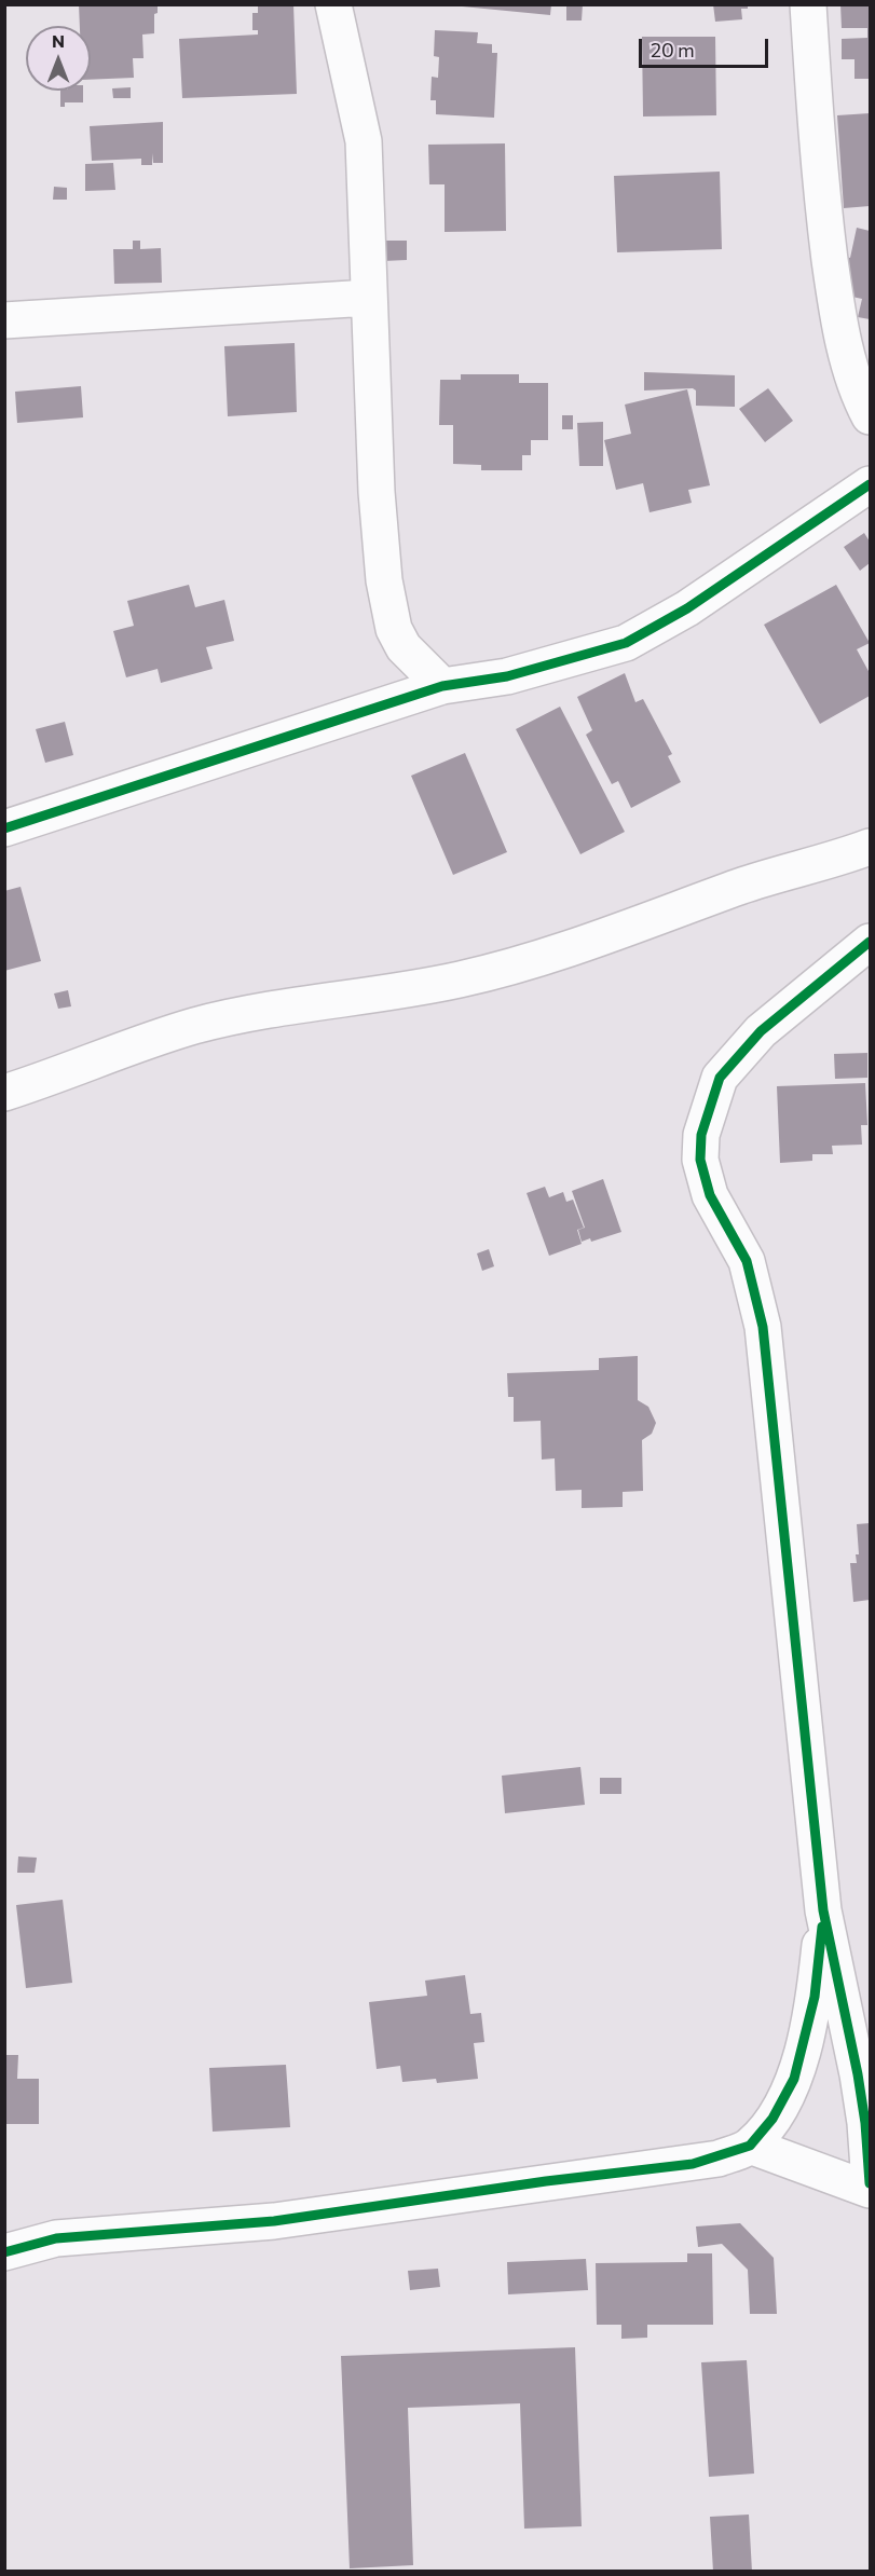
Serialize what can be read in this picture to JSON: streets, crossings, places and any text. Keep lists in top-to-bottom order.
{
  "scale_bar": "20 m",
  "north": "top"
}
